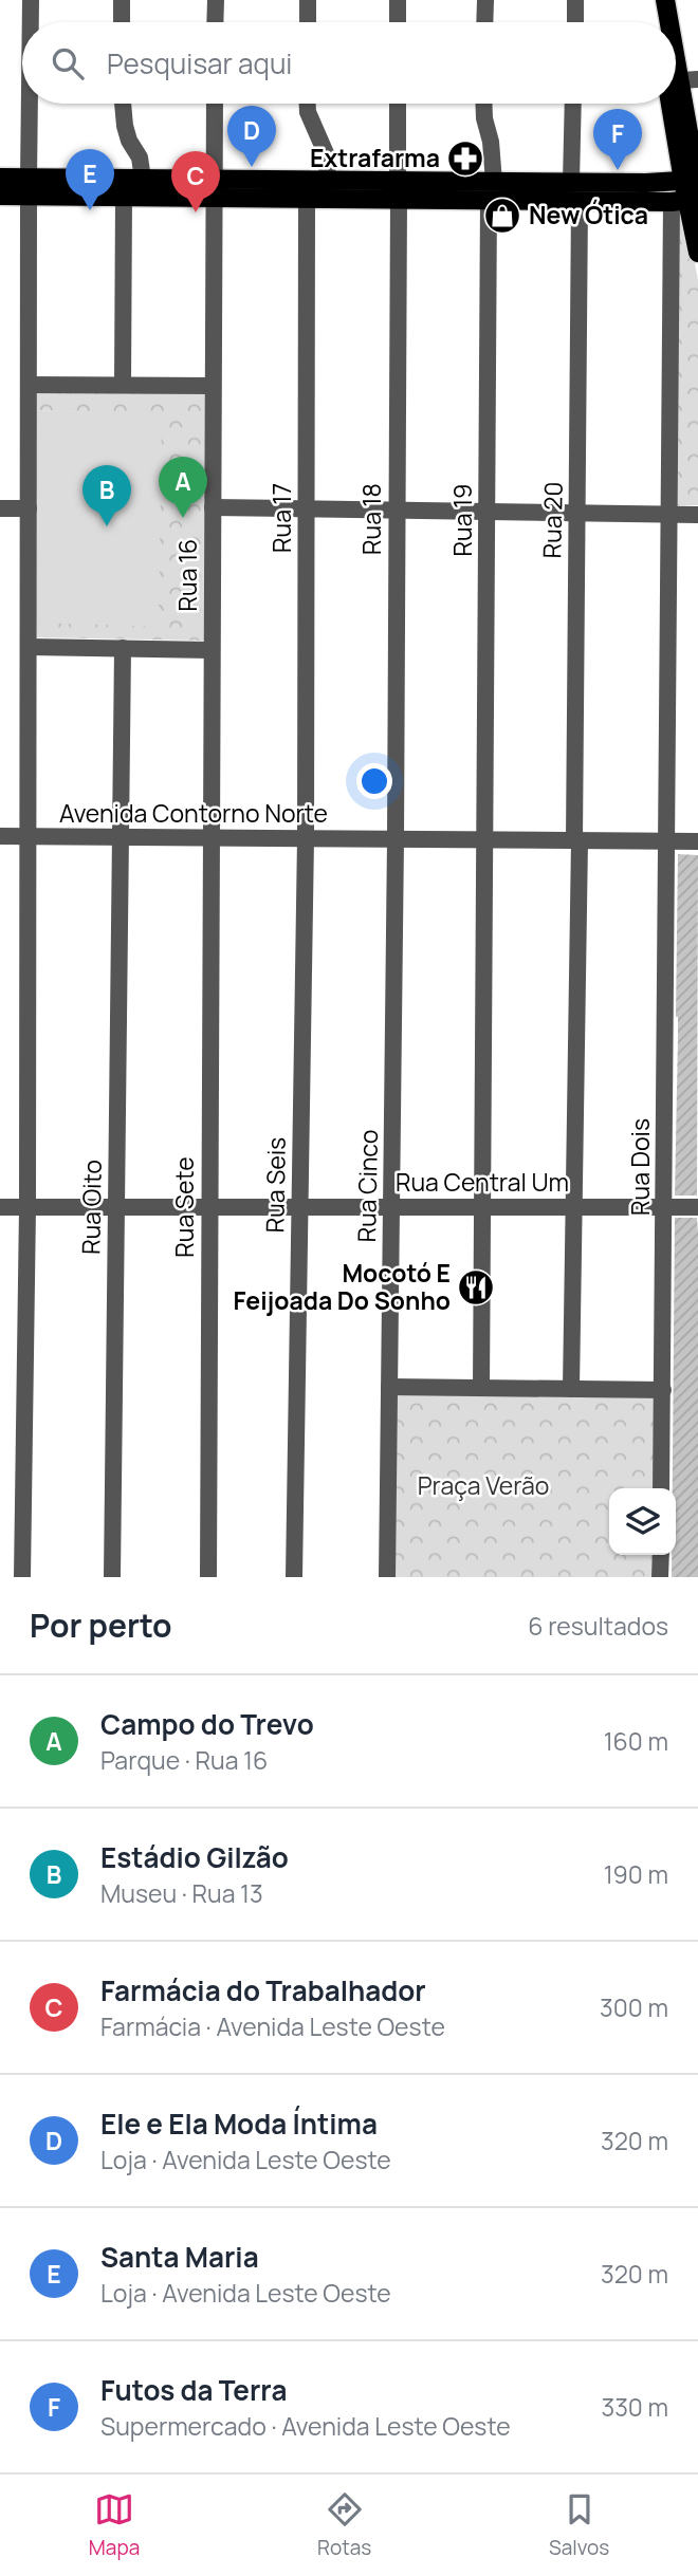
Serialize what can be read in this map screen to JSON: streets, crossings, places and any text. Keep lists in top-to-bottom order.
{
  "streets": {
    "street": [
      "Rua 17",
      "Rua 18",
      "Rua 19",
      "Rua 20",
      "Rua 16",
      "Avenida Contorno Norte",
      "Rua Dois",
      "Rua Central Um",
      "Rua Seis",
      "Rua Cinco",
      "Rua Oito",
      "Rua Sete"
    ]
  },
  "crossings": [
    ["Rua 17", "Avenida Contorno Norte"],
    ["Rua 17", "Rua Seis"],
    ["Rua 18", "Avenida Contorno Norte"],
    ["Rua 18", "Rua Cinco"],
    ["Rua 19", "Avenida Contorno Norte"],
    ["Rua 19", "Rua Central Um"],
    ["Rua 20", "Avenida Contorno Norte"],
    ["Rua 20", "Rua Central Um"],
    ["Rua 16", "Avenida Contorno Norte"],
    ["Rua 16", "Rua Sete"],
    ["Avenida Contorno Norte", "Rua Dois"],
    ["Avenida Contorno Norte", "Rua Seis"],
    ["Avenida Contorno Norte", "Rua Cinco"],
    ["Avenida Contorno Norte", "Rua Oito"],
    ["Avenida Contorno Norte", "Rua Sete"],
    ["Rua Dois", "Rua Central Um"],
    ["Rua Central Um", "Rua Seis"],
    ["Rua Central Um", "Rua Cinco"],
    ["Rua Central Um", "Rua Oito"],
    ["Rua Central Um", "Rua Sete"]
  ],
  "parks": ["Praça Verão"],
  "places": {
    "pharmacy": ["Extrafarma"],
    "shop": ["New Ótica"],
    "restaurant": ["Mocotó E Feijoada Do Sonho"]
  },
  "page": {
    "search": "Pesquisar aqui",
    "pins": [
      "D",
      "F",
      "E",
      "C",
      "A",
      "B"
    ],
    "heading": ["Por perto", "6 resultados"],
    "list": [
      {
        "mark": "A",
        "name": "Campo do Trevo",
        "note": "Parque · Rua 16",
        "value": "160 m"
      },
      {
        "mark": "B",
        "name": "Estádio Gilzão",
        "note": "Museu · Rua 13",
        "value": "190 m"
      },
      {
        "mark": "C",
        "name": "Farmácia do Trabalhador",
        "note": "Farmácia · Avenida Leste Oeste",
        "value": "300 m"
      },
      {
        "mark": "D",
        "name": "Ele e Ela Moda Íntima",
        "note": "Loja · Avenida Leste Oeste",
        "value": "320 m"
      },
      {
        "mark": "E",
        "name": "Santa Maria",
        "note": "Loja · Avenida Leste Oeste",
        "value": "320 m"
      },
      {
        "mark": "F",
        "name": "Futos da Terra",
        "note": "Supermercado · Avenida Leste Oeste",
        "value": "330 m"
      }
    ],
    "nav": ["Mapa", "Rotas", "Salvos"]
  }
}
